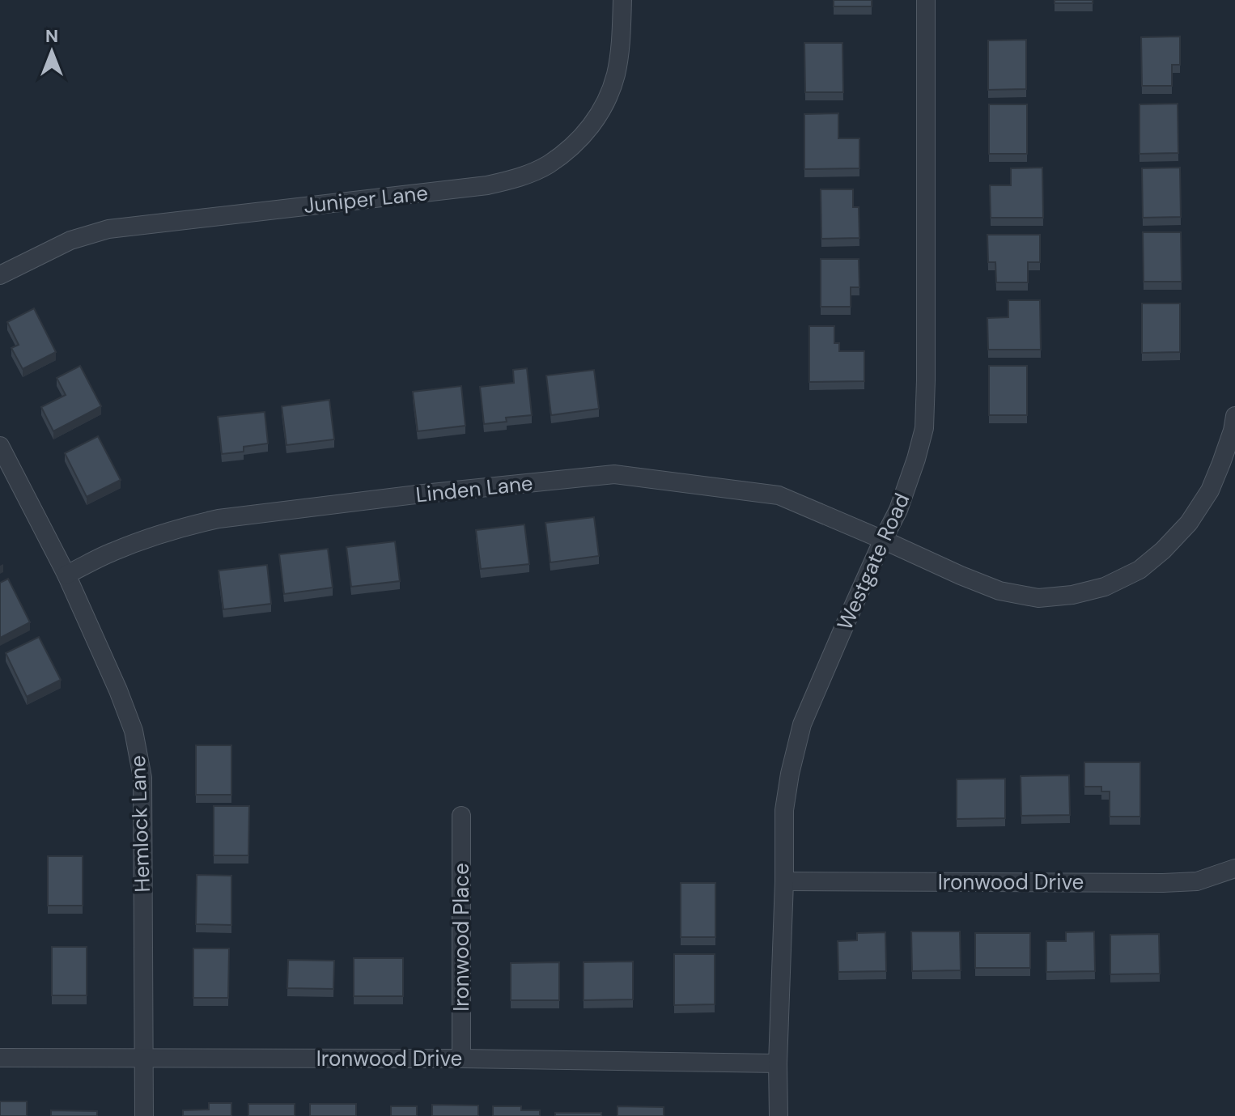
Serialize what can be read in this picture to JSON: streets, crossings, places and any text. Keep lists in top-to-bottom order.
{
  "streets": {
    "street": [
      "Juniper Lane",
      "Linden Lane",
      "Westgate Road",
      "Hemlock Lane",
      "Ironwood Drive",
      "Ironwood Place"
    ]
  },
  "crossings": [
    ["Linden Lane", "Westgate Road"],
    ["Linden Lane", "Hemlock Lane"],
    ["Westgate Road", "Ironwood Drive"],
    ["Hemlock Lane", "Ironwood Drive"],
    ["Ironwood Drive", "Ironwood Place"]
  ],
  "north": "top"
}
